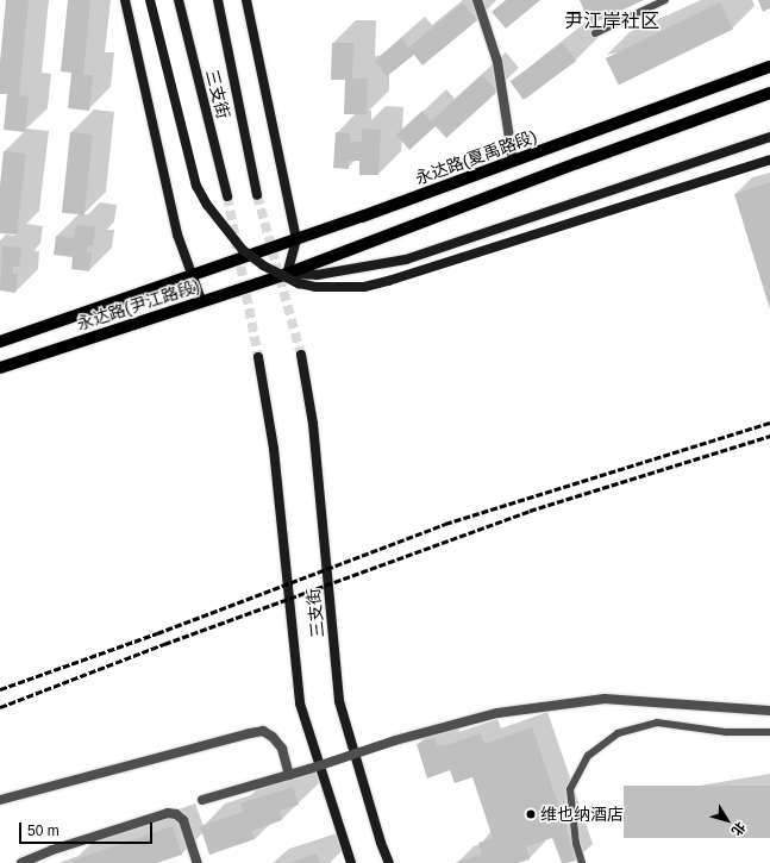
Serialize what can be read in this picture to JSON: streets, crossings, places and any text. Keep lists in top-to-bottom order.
{
  "streets": {
    "main road": ["三支街", "永达路(夏禹路段)", "永达路(尹江路段)"]
  },
  "crossings": [
    ["永达路(夏禹路段)", "永达路(尹江路段)"]
  ],
  "districts": ["尹江岸社区"],
  "places": ["维也纳酒店"],
  "scale_bar": "50 m",
  "north": "bottom right"
}
